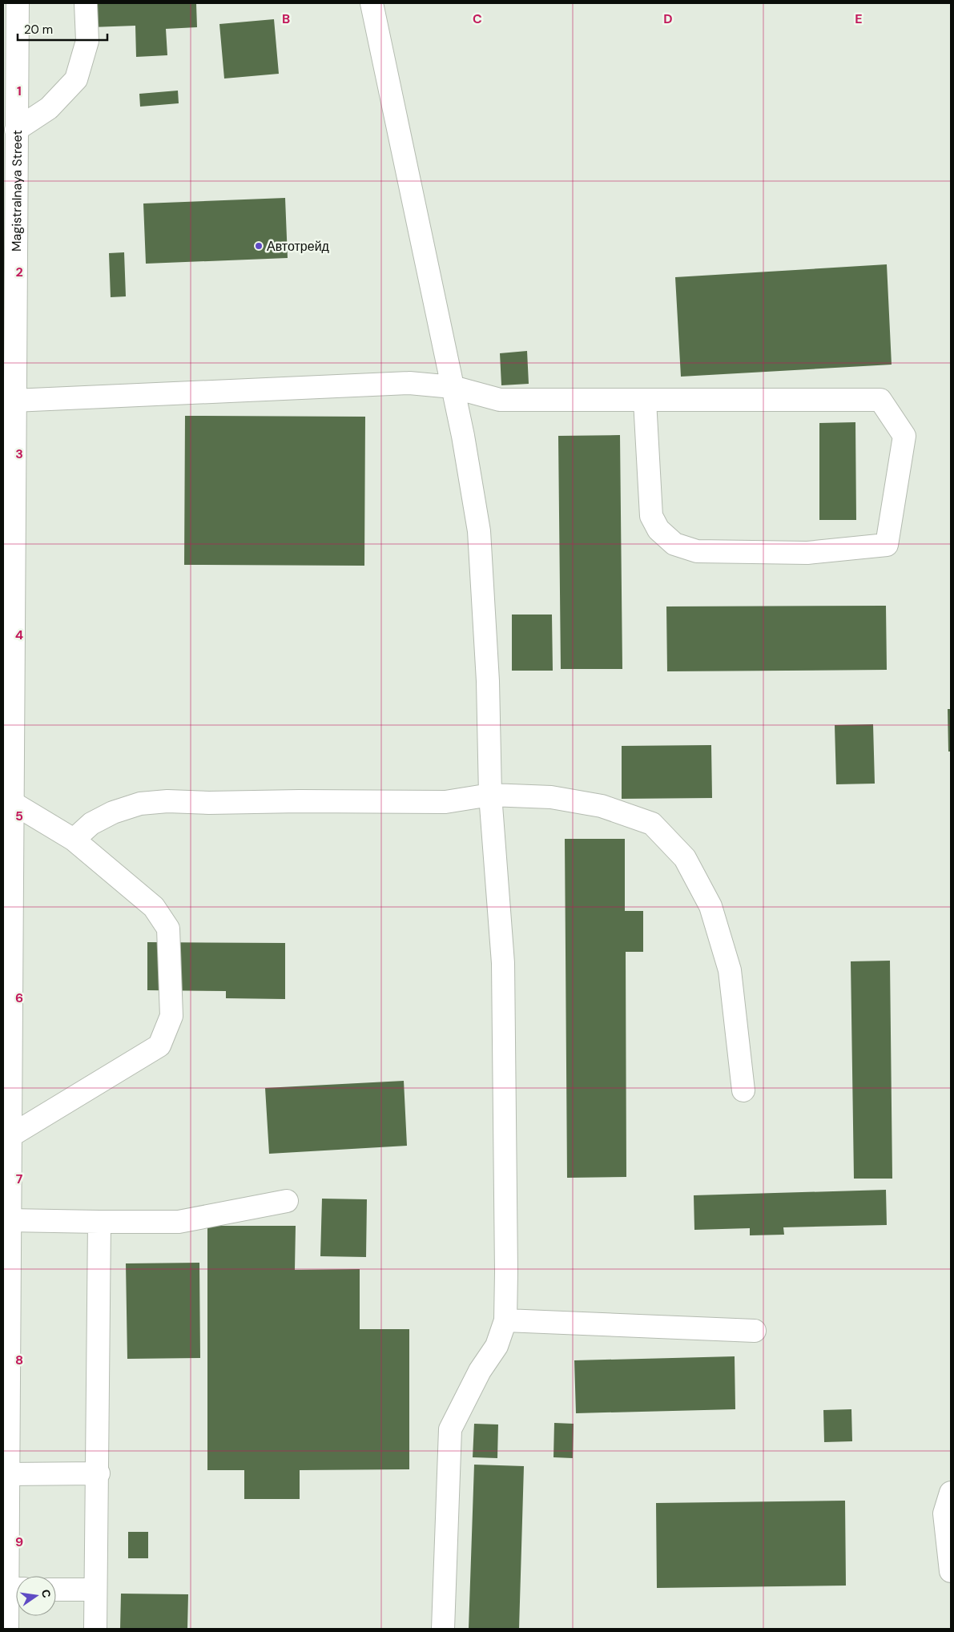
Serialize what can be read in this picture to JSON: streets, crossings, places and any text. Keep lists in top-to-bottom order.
{
  "streets": {
    "main road": ["Magistralnaya Street"]
  },
  "places": ["Автотрейд"],
  "scale_bar": "20 m",
  "north": "right",
  "grid": {
    "columns": [
      "B",
      "C",
      "D",
      "E"
    ],
    "rows": [
      "1",
      "2",
      "3",
      "4",
      "5",
      "6",
      "7",
      "8",
      "9"
    ]
  }
}
